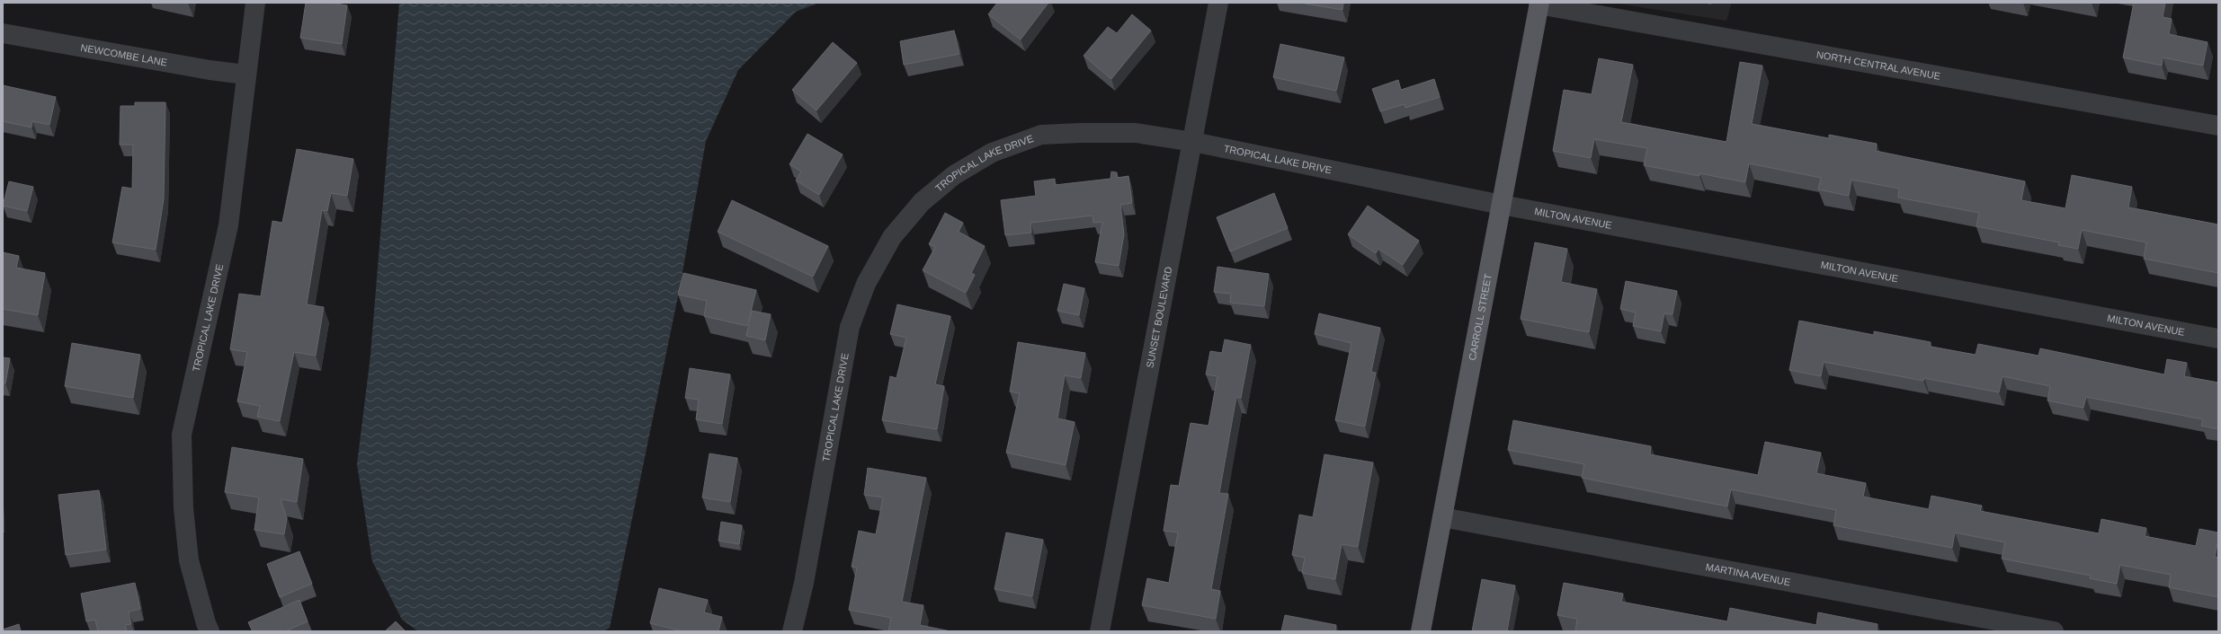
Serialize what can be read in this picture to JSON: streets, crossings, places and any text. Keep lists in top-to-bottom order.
{
  "streets": {
    "main road": ["CARROLL STREET"],
    "street": [
      "NEWCOMBE LANE",
      "NORTH CENTRAL AVENUE",
      "TROPICAL LAKE DRIVE",
      "MILTON AVENUE",
      "SUNSET BOULEVARD",
      "MARTINA AVENUE"
    ]
  },
  "crossings": [
    ["NEWCOMBE LANE", "TROPICAL LAKE DRIVE"],
    ["NORTH CENTRAL AVENUE", "CARROLL STREET"],
    ["TROPICAL LAKE DRIVE", "MILTON AVENUE"],
    ["TROPICAL LAKE DRIVE", "SUNSET BOULEVARD"],
    ["TROPICAL LAKE DRIVE", "CARROLL STREET"],
    ["MILTON AVENUE", "CARROLL STREET"],
    ["CARROLL STREET", "MARTINA AVENUE"]
  ]
}
